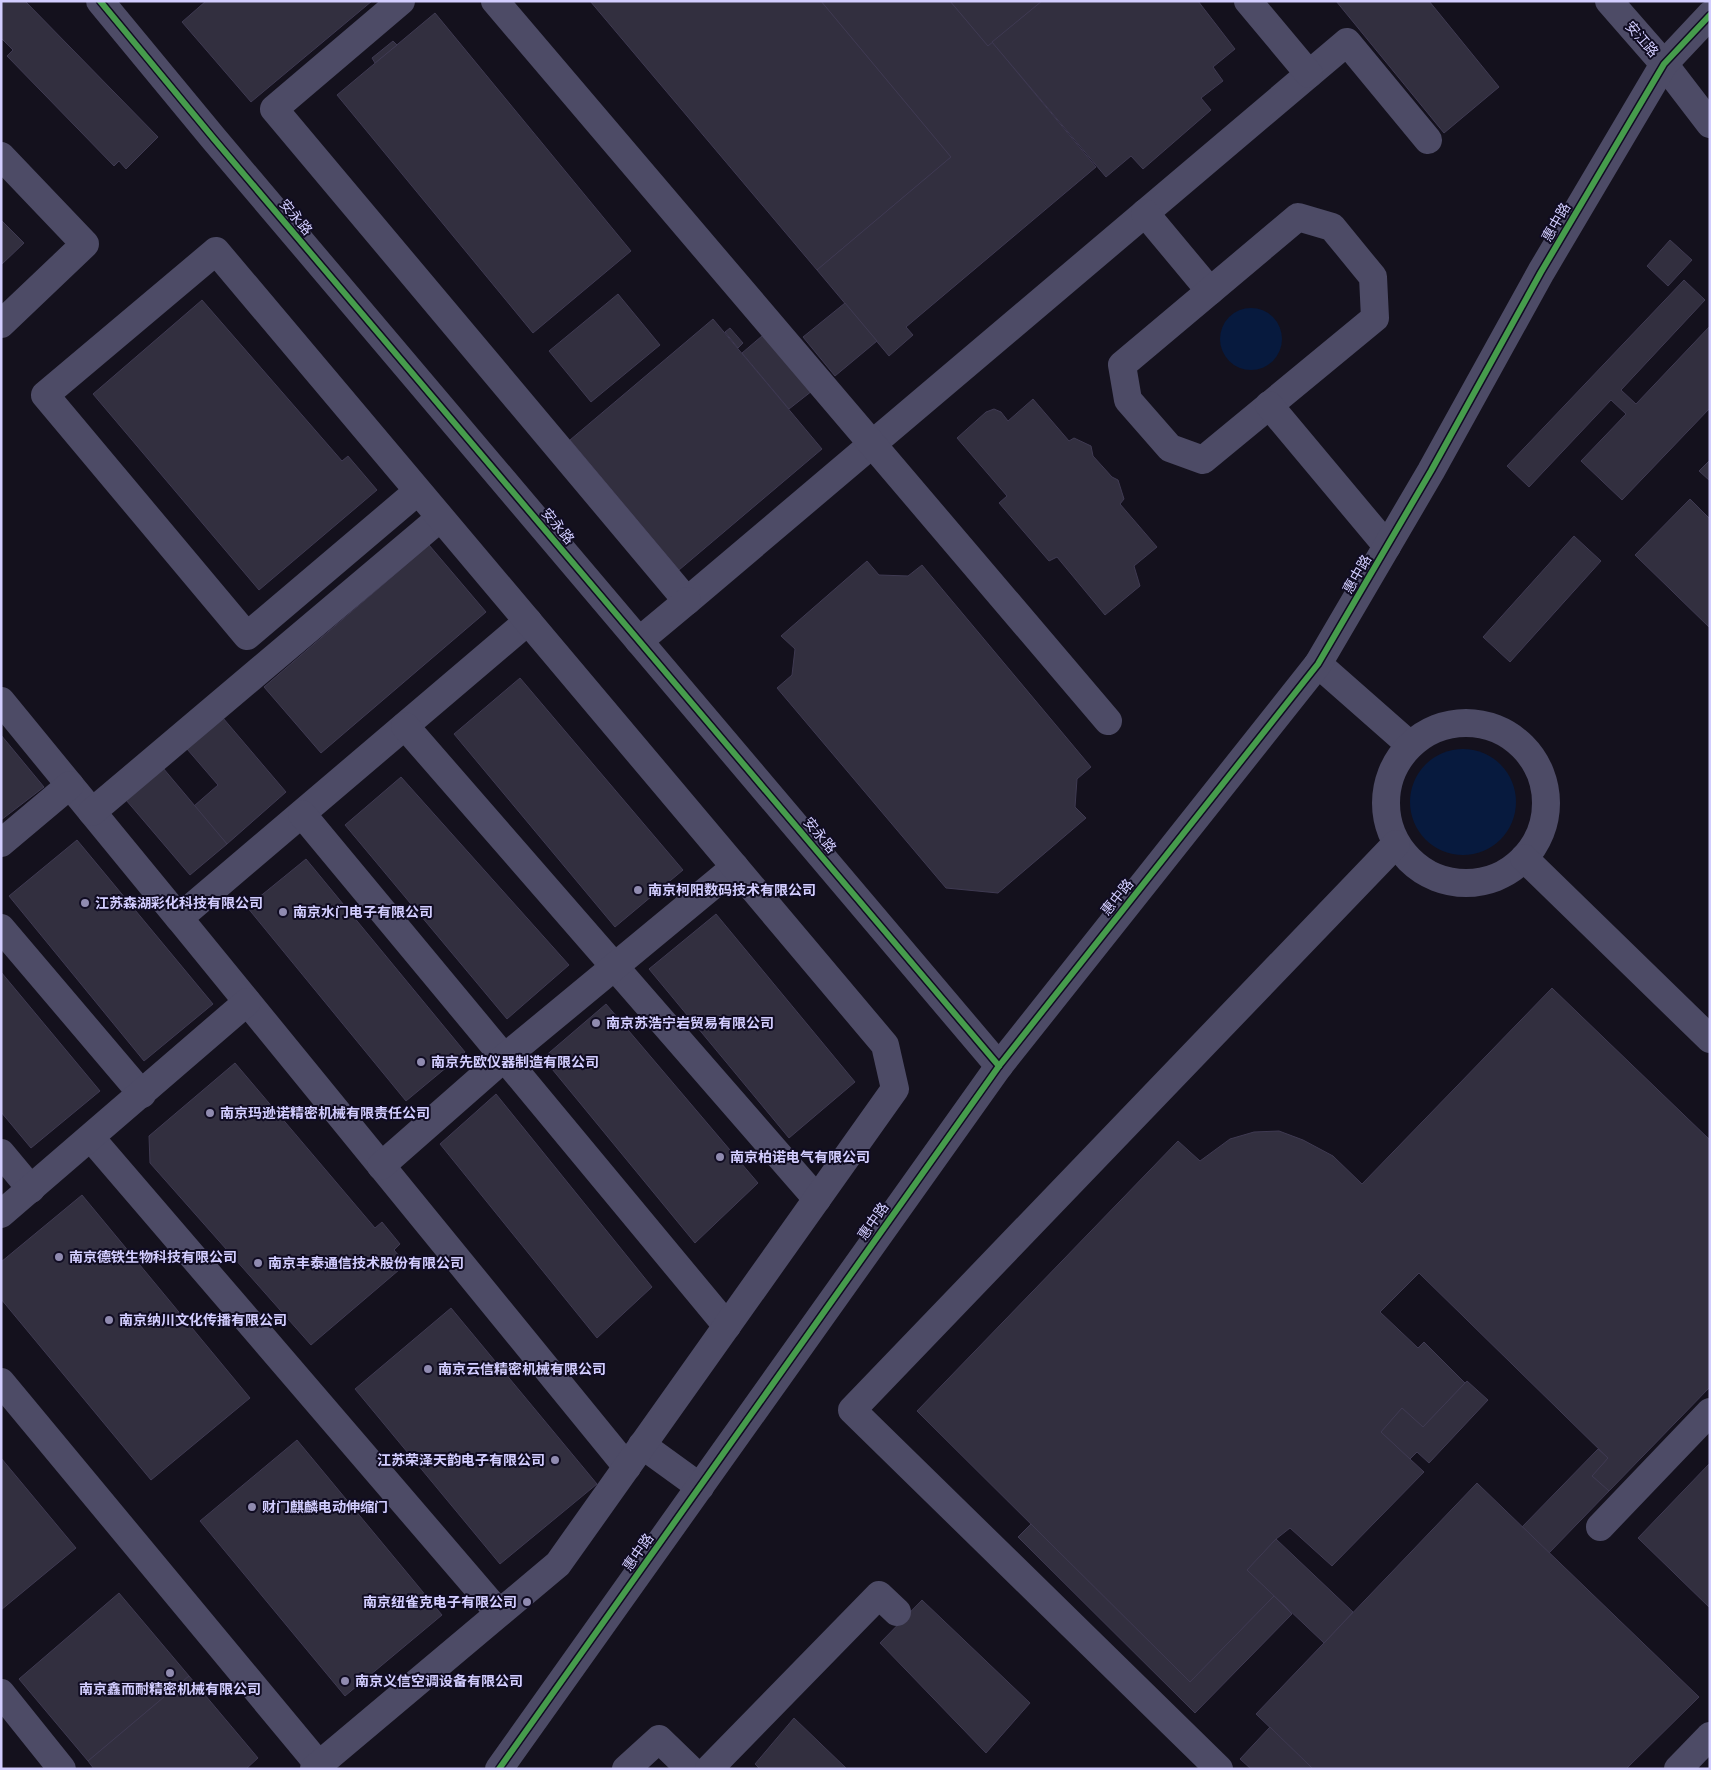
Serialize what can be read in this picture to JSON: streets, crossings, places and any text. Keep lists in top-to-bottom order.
{
  "streets": {
    "street": ["安江路", "安永路", "惠中路"]
  },
  "crossings": [
    ["安江路", "惠中路"],
    ["安永路", "惠中路"]
  ],
  "places": [
    "南京柯阳数码技术有限公司",
    "江苏森湖彩化科技有限公司",
    "南京水门电子有限公司",
    "南京苏浩宁岩贸易有限公司",
    "南京先欧仪器制造有限公司",
    "南京玛逊诺精密机械有限责任公司",
    "南京柏诺电气有限公司",
    "南京德铁生物科技有限公司",
    "南京丰泰通信技术股份有限公司",
    "南京纳川文化传播有限公司",
    "南京云信精密机械有限公司",
    "江苏荣泽天韵电子有限公司",
    "财门麒麟电动伸缩门",
    "南京纽雀克电子有限公司",
    "南京鑫而耐精密机械有限公司",
    "南京义信空调设备有限公司"
  ]
}
